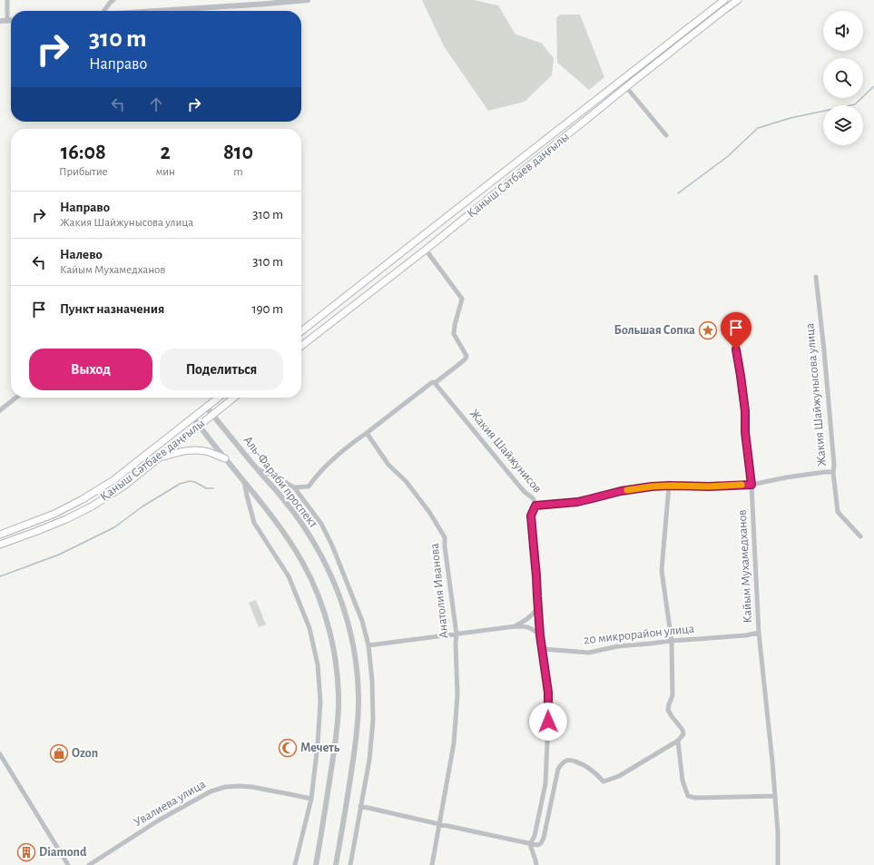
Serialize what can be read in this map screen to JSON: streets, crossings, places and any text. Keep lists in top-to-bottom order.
{
  "streets": {
    "main road": ["Қаныш Сәтбаев даңғылы"],
    "street": [
      "Жакия Шайжунысова улица",
      "Жакия Шайжунисов",
      "Аль-Фараби проспект",
      "Кайым Мухамедханов",
      "Анатолия Иванова",
      "20 микрорайон улица",
      "Увалиева улица"
    ]
  },
  "crossings": [
    ["Қаныш Сәтбаев даңғылы", "Аль-Фараби проспект"],
    ["Жакия Шайжунысова улица", "Жакия Шайжунисов"],
    ["Жакия Шайжунысова улица", "Кайым Мухамедханов"],
    ["Жакия Шайжунисов", "20 микрорайон улица"],
    ["Кайым Мухамедханов", "20 микрорайон улица"]
  ],
  "places": {
    "place": ["Большая Сопка"],
    "mosque": ["Мечеть"],
    "shop": ["Ozon"],
    "building": ["Diamond"]
  },
  "page": {
    "turn": ["310 m", "Направо"],
    "eta": [
      "16:08",
      "Прибытие",
      "2",
      "мин",
      "810",
      "m"
    ],
    "list": [
      {
        "name": "Направо",
        "note": "Жакия Шайжунысова улица",
        "value": "310 m"
      },
      {
        "name": "Налево",
        "note": "Кайым Мухамедханов",
        "value": "310 m"
      },
      {
        "name": "Пункт назначения",
        "value": "190 m"
      }
    ],
    "buttons": ["Выход", "Поделиться"]
  }
}
